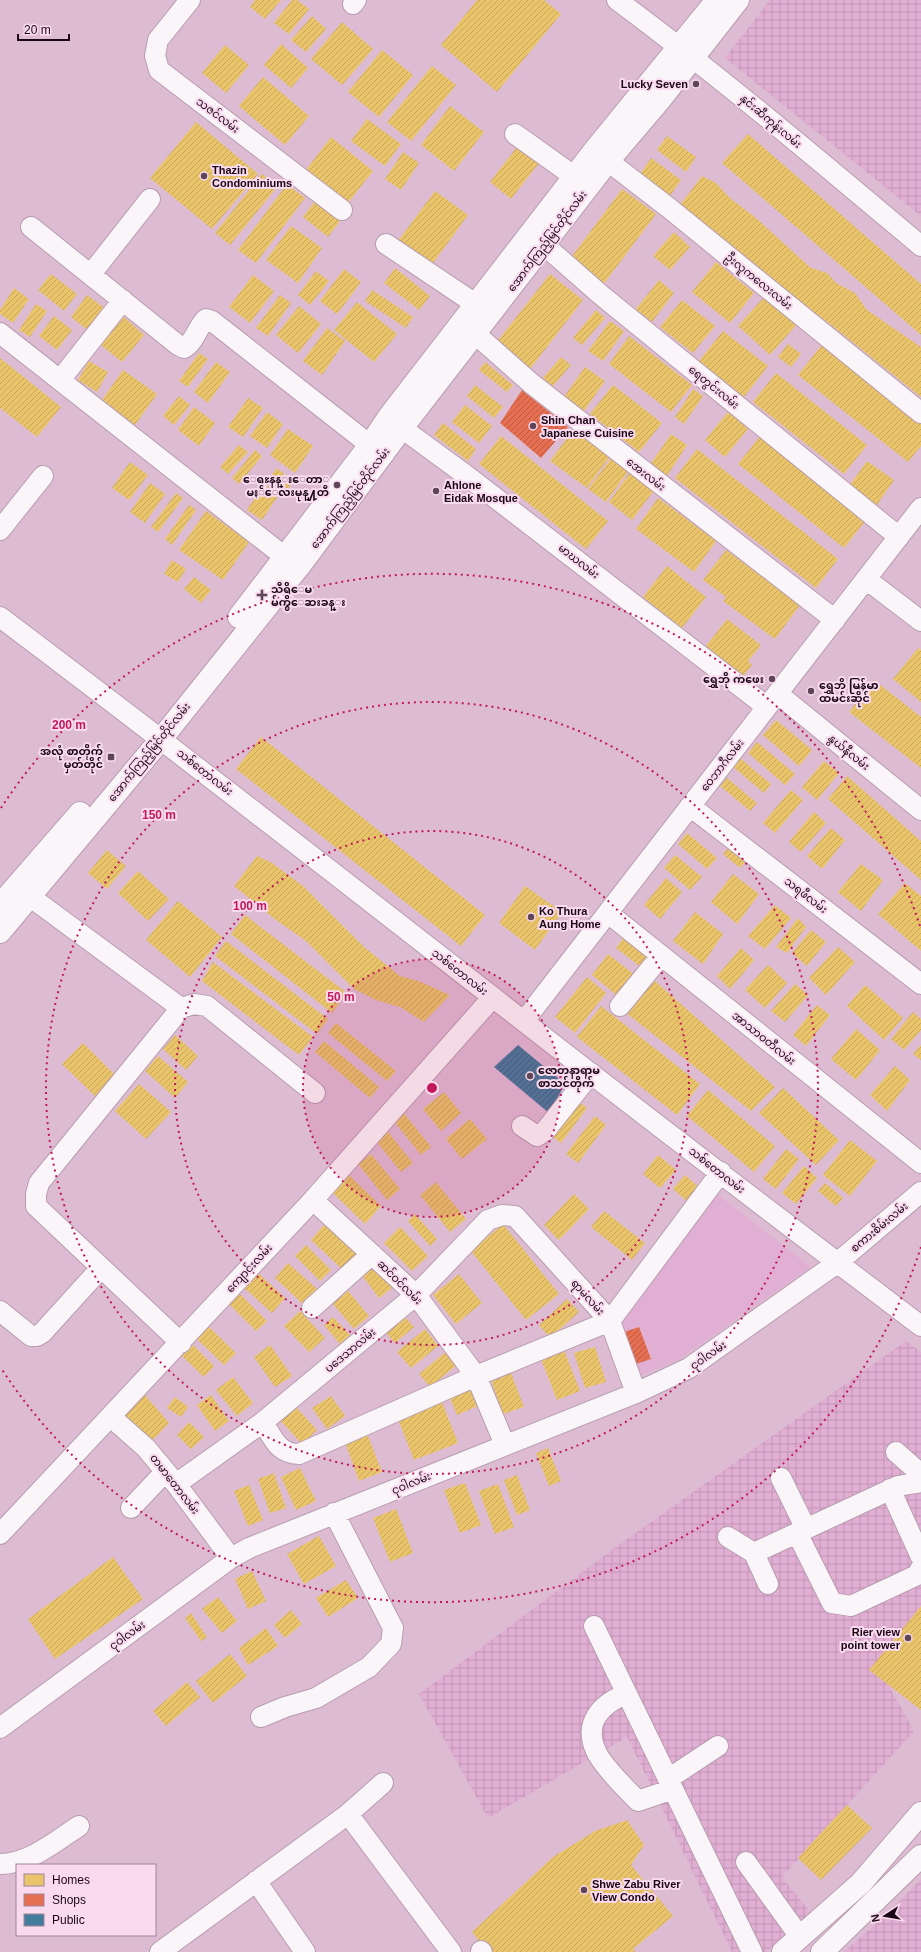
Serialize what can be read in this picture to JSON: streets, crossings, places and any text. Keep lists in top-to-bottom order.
{
  "streets": {
    "main road": ["အောက်ကြည့်မြင်တိုင်လမ်း"],
    "street": [
      "သဇင်လမ်း",
      "နှင်းဆီကုန်းလမ်း",
      "ဦးလူကလေးလမ်း",
      "ရေတွင်းလမ်း",
      "အေးလမ်း",
      "မာဃလမ်း",
      "နွယ်နီလမ်း",
      "ဝေဘာဂီလမ်း",
      "သစ်တောလမ်း",
      "သရဖီလမ်း",
      "အာသာဝတီလမ်း",
      "စကားစိမ်းလမ်း",
      "ကျောင်းလမ်း",
      "ဆင်ဝင်လမ်း",
      "ရာမလမ်း",
      "ပဒေသာလမ်း",
      "ငုဝါလမ်း",
      "တမာတောလမ်း"
    ]
  },
  "crossings": [
    ["နှင်းဆီကုန်းလမ်း", "အောက်ကြည့်မြင်တိုင်လမ်း"],
    ["အောက်ကြည့်မြင်တိုင်လမ်း", "ဦးလူကလေးလမ်း"],
    ["အောက်ကြည့်မြင်တိုင်လမ်း", "ရေတွင်းလမ်း"],
    ["အောက်ကြည့်မြင်တိုင်လမ်း", "အေးလမ်း"],
    ["အောက်ကြည့်မြင်တိုင်လမ်း", "မာဃလမ်း"],
    ["အောက်ကြည့်မြင်တိုင်လမ်း", "သစ်တောလမ်း"],
    ["ရေတွင်းလမ်း", "ဝေဘာဂီလမ်း"],
    ["အေးလမ်း", "ဝေဘာဂီလမ်း"],
    ["မာဃလမ်း", "နွယ်နီလမ်း"],
    ["မာဃလမ်း", "ဝေဘာဂီလမ်း"],
    ["နွယ်နီလမ်း", "ဝေဘာဂီလမ်း"],
    ["ဝေဘာဂီလမ်း", "သစ်တောလမ်း"],
    ["ဝေဘာဂီလမ်း", "သရဖီလမ်း"],
    ["ဝေဘာဂီလမ်း", "အာသာဝတီလမ်း"],
    ["သစ်တောလမ်း", "စကားစိမ်းလမ်း"],
    ["သစ်တောလမ်း", "ကျောင်းလမ်း"],
    ["သစ်တောလမ်း", "ငုဝါလမ်း"],
    ["စကားစိမ်းလမ်း", "ငုဝါလမ်း"],
    ["ကျောင်းလမ်း", "ဆင်ဝင်လမ်း"],
    ["ကျောင်းလမ်း", "တမာတောလမ်း"],
    ["ဆင်ဝင်လမ်း", "ပဒေသာလမ်း"],
    ["ဆင်ဝင်လမ်း", "ငုဝါလမ်း"],
    ["ရာမလမ်း", "ပဒေသာလမ်း"],
    ["ရာမလမ်း", "ငုဝါလမ်း"],
    ["ပဒေသာလမ်း", "တမာတောလမ်း"],
    ["ငုဝါလမ်း", "တမာတောလမ်း"]
  ],
  "places": {
    "other": [
      "Lucky Seven",
      "Thazin Condominiums",
      "Shin Chan Japanese Cuisine",
      "ေရႊနန္းေတာ္ မႏၲေလးမုန္႔တီ",
      "Ahlone Eidak Mosque",
      "ရွှေဘို ကဖေး",
      "ရွှေဘို မြန်မာ ထမင်းဆိုင်",
      "Ko Thura Aung Home",
      "ဇောတနာရာမ စာသင်တိုက်",
      "Rier view point tower",
      "Shwe Zabu River View Condo"
    ],
    "health": ["သီရိေမ မ်က္စိေဆးခန္း"],
    "transit": ["အလုံ စာတိုက် မှတ်တိုင်"]
  },
  "legend": ["Homes", "Shops", "Public"],
  "scale_bar": "20 m",
  "north": "left",
  "rings": [
    "200 m",
    "150 m",
    "100 m",
    "50 m"
  ]
}
